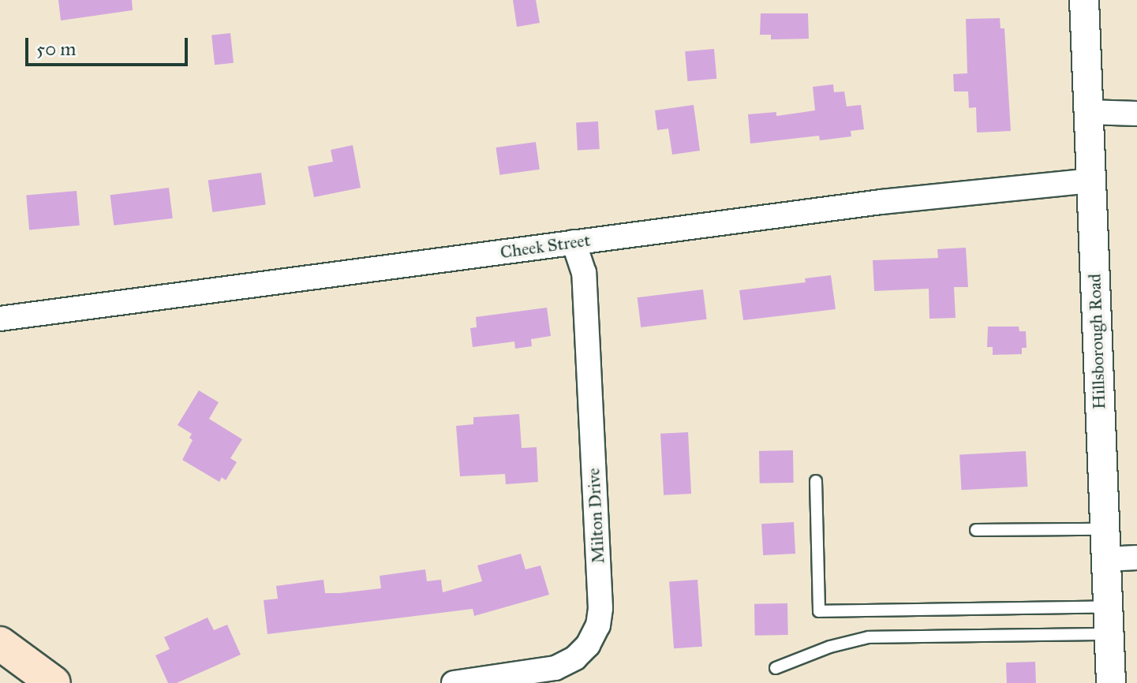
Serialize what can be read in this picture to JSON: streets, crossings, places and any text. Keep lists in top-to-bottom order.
{
  "streets": {
    "street": ["Cheek Street", "Hillsborough Road", "Milton Drive"]
  },
  "crossings": [
    ["Cheek Street", "Hillsborough Road"],
    ["Cheek Street", "Milton Drive"]
  ],
  "scale_bar": "50 m"
}
